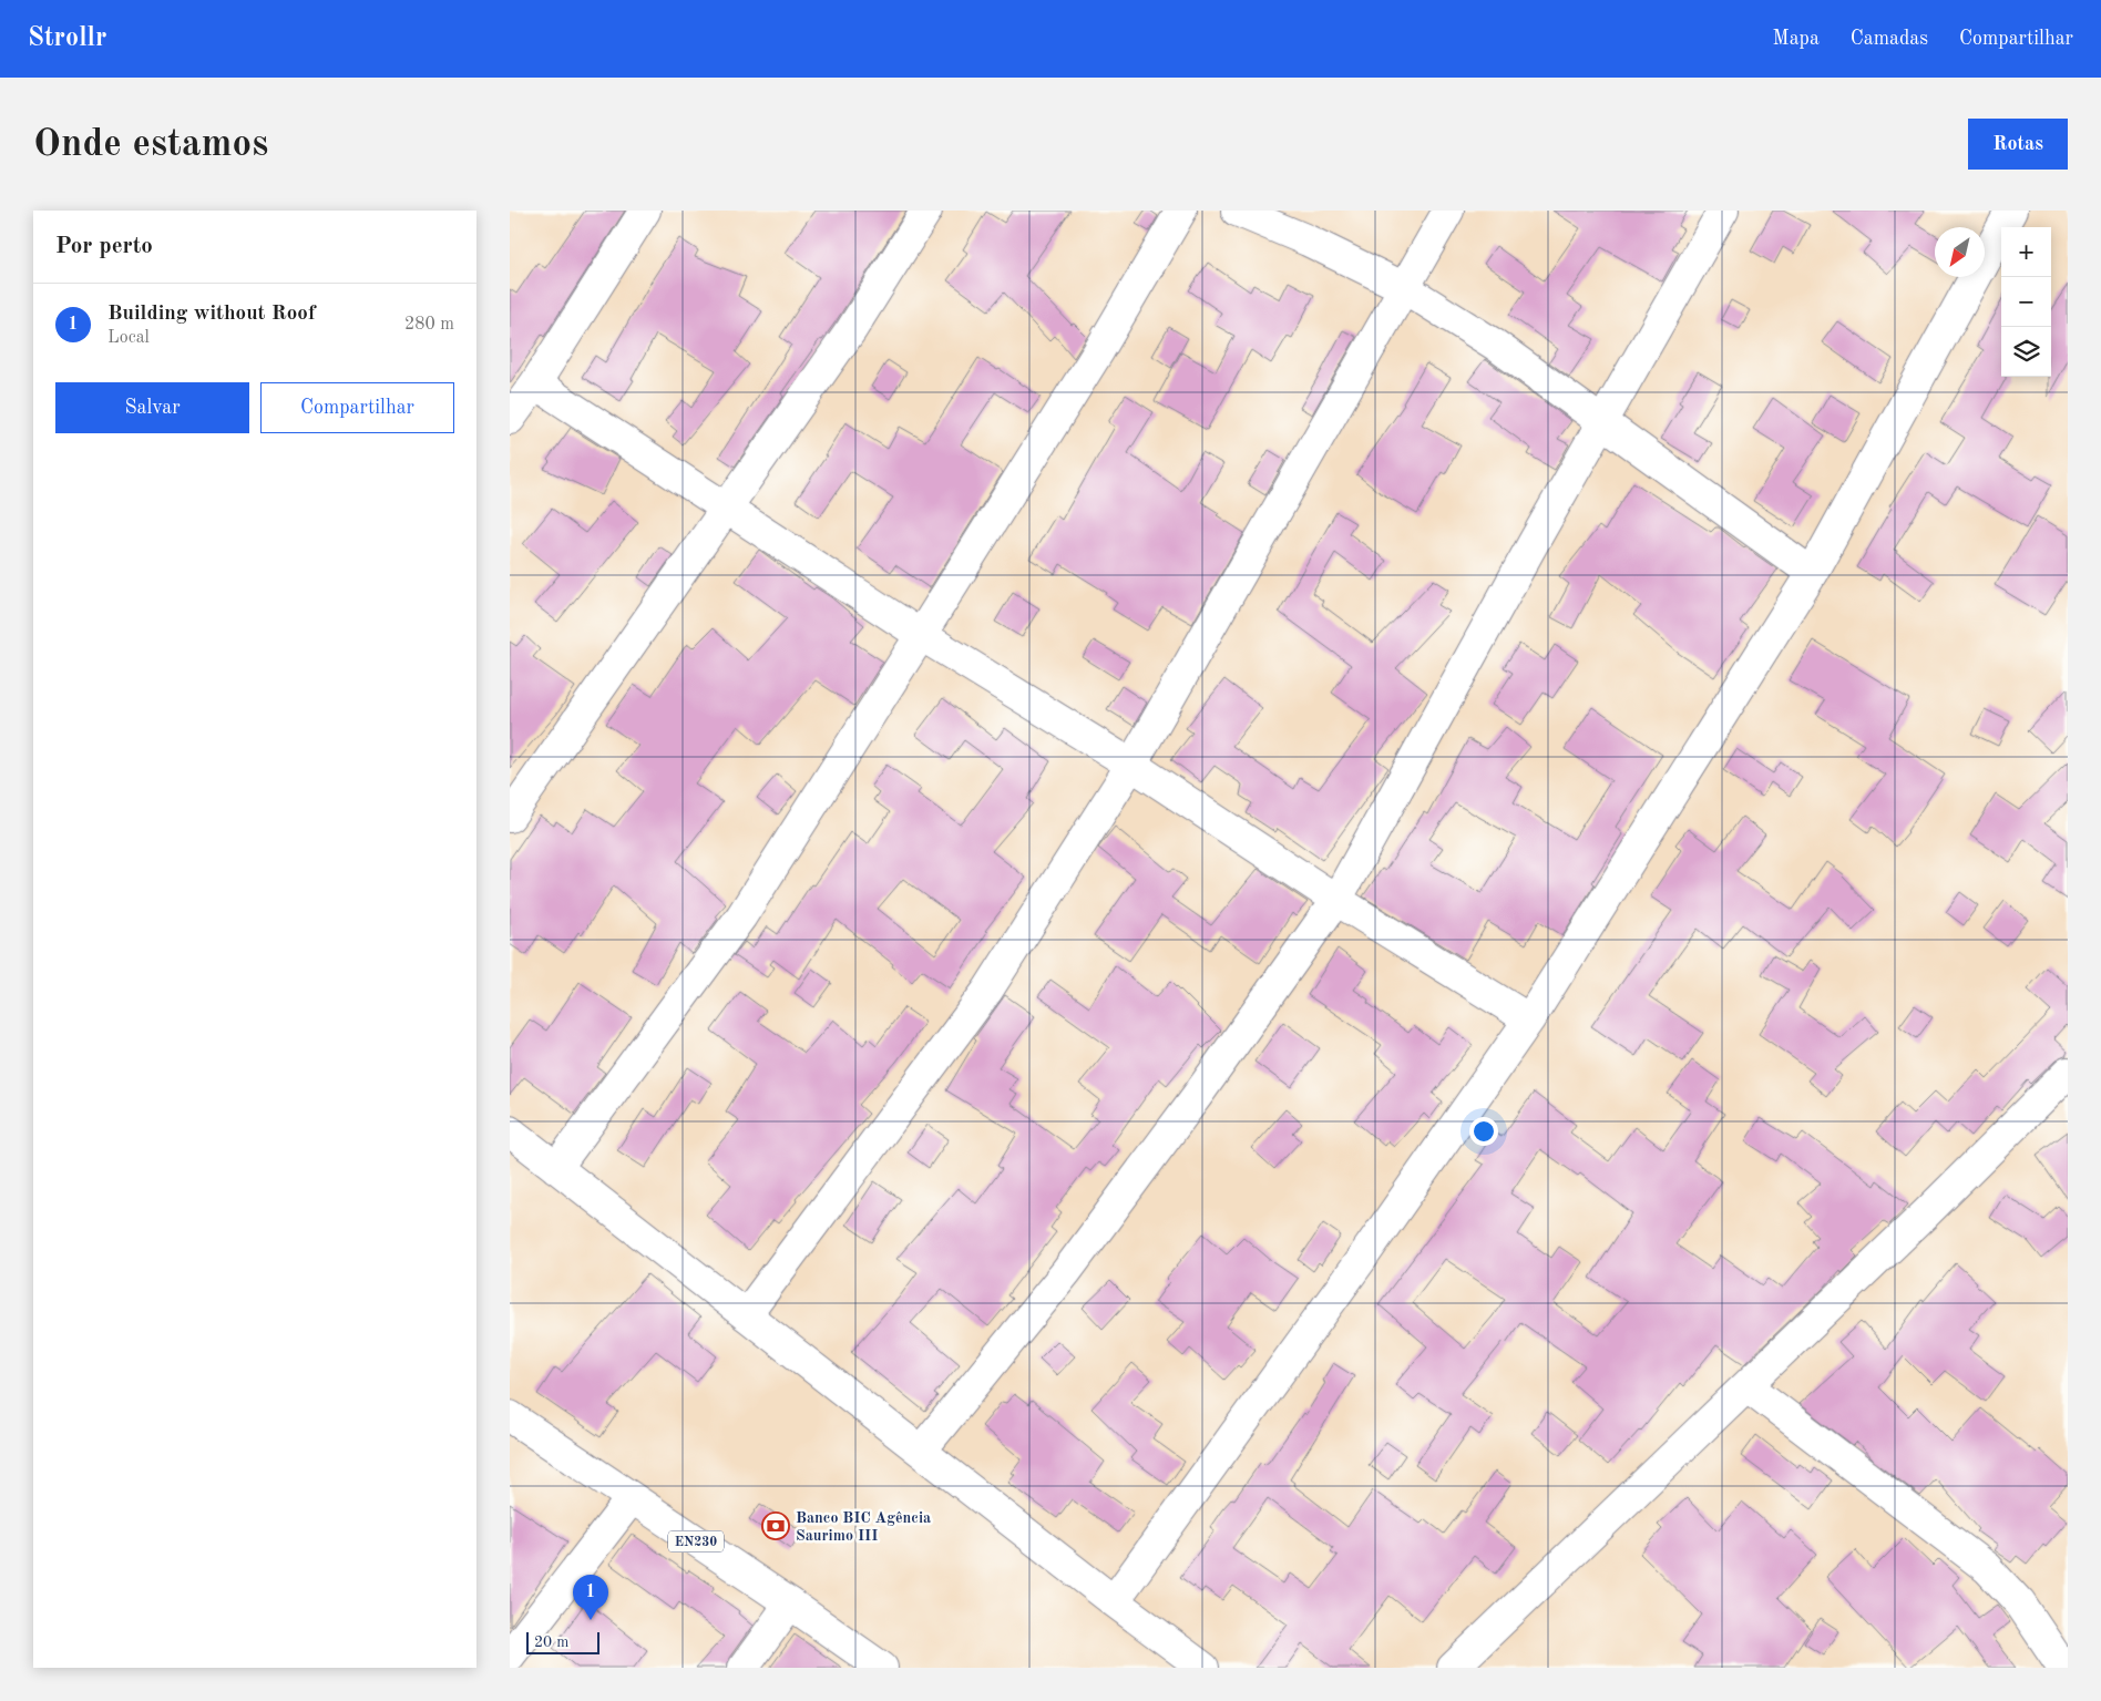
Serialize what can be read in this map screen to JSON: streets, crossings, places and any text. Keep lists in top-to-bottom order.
{
  "streets": {
    "street": ["EN230"]
  },
  "places": {
    "bank": ["Banco BIC Agência Saurimo III"]
  },
  "scale_bar": "20 m",
  "north": "bottom left",
  "page": {
    "header": "Strollr",
    "nav": ["Mapa", "Camadas", "Compartilhar"],
    "buttons": [
      "Rotas",
      ["Salvar", "Compartilhar"]
    ],
    "title": "Onde estamos",
    "heading": "Por perto",
    "map_buttons": ["+", "−"],
    "list": [
      {
        "mark": "1",
        "name": "Building without Roof",
        "note": "Local",
        "value": "280 m"
      }
    ],
    "pins": "1",
    "scale": "20 m"
  }
}
